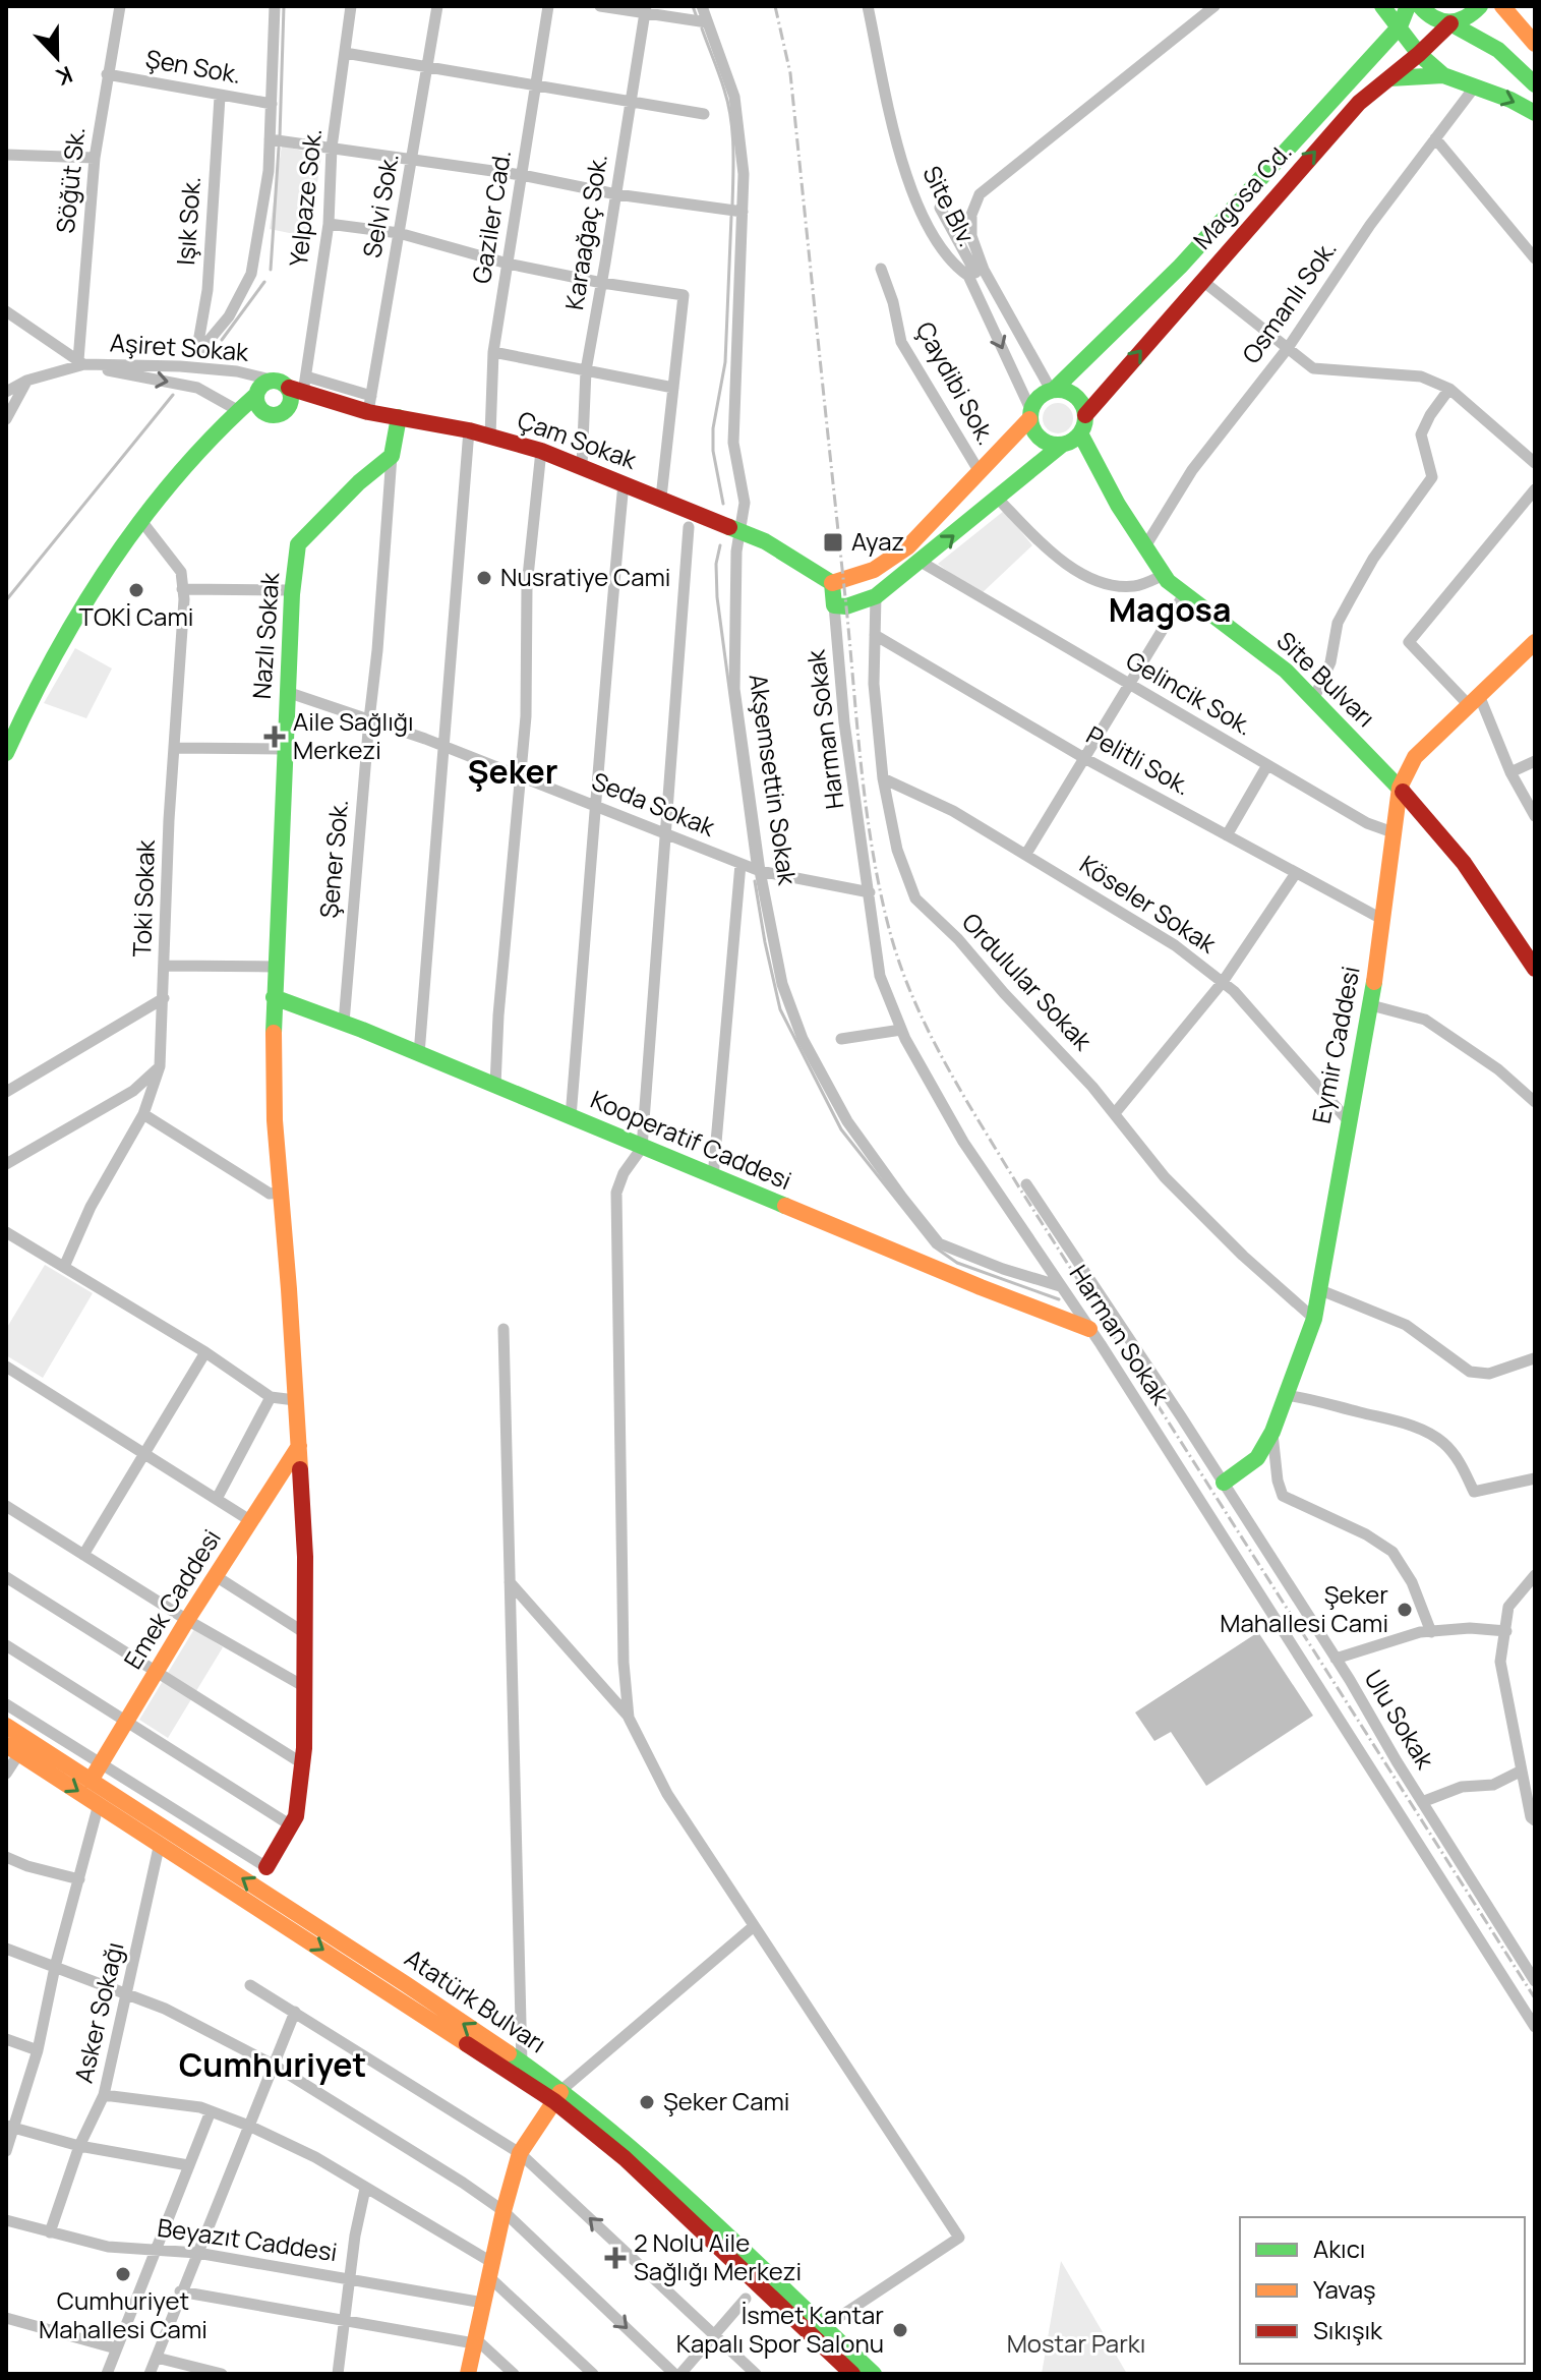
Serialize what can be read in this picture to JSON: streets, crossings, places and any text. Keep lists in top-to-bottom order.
{
  "streets": {
    "main road": [
      "Magosa Cd.",
      "Çam Sokak",
      "Nazlı Sokak",
      "Site Bulvarı",
      "Eymir Caddesi",
      "Kooperatif Caddesi",
      "Emek Caddesi",
      "Atatürk Bulvarı"
    ],
    "street": [
      "Şen Sok.",
      "Söğüt Sk.",
      "Yelpaze Sok.",
      "Selvi Sok.",
      "Site Blv.",
      "Gaziler Cad.",
      "Işık Sok.",
      "Karaağaç Sok.",
      "Osmanlı Sok.",
      "Aşiret Sokak",
      "Çaydibi Sok.",
      "Gelincik Sok.",
      "Harman Sokak",
      "Pelitli Sok.",
      "Akşemsettin Sokak",
      "Seda Sokak",
      "Şener Sok.",
      "Toki Sokak",
      "Köseler Sokak",
      "Ordulular Sokak",
      "Ulu Sokak",
      "Asker Sokağı",
      "Beyazıt Caddesi"
    ]
  },
  "crossings": [
    ["Şen Sok.", "Söğüt Sk."],
    ["Şen Sok.", "Işık Sok."],
    ["Söğüt Sk.", "Aşiret Sokak"],
    ["Magosa Cd.", "Site Blv."],
    ["Magosa Cd.", "Site Bulvarı"],
    ["Yelpaze Sok.", "Aşiret Sokak"],
    ["Yelpaze Sok.", "Çam Sokak"],
    ["Selvi Sok.", "Çam Sokak"],
    ["Site Blv.", "Site Bulvarı"],
    ["Gaziler Cad.", "Çam Sokak"],
    ["Karaağaç Sok.", "Çam Sokak"],
    ["Osmanlı Sok.", "Site Bulvarı"],
    ["Aşiret Sokak", "Çam Sokak"],
    ["Çam Sokak", "Akşemsettin Sokak"],
    ["Nazlı Sokak", "Seda Sokak"],
    ["Nazlı Sokak", "Şener Sok."],
    ["Nazlı Sokak", "Kooperatif Caddesi"],
    ["Nazlı Sokak", "Emek Caddesi"],
    ["Site Bulvarı", "Eymir Caddesi"],
    ["Gelincik Sok.", "Eymir Caddesi"],
    ["Harman Sokak", "Akşemsettin Sokak"],
    ["Harman Sokak", "Seda Sokak"],
    ["Harman Sokak", "Kooperatif Caddesi"],
    ["Pelitli Sok.", "Ordulular Sokak"],
    ["Pelitli Sok.", "Eymir Caddesi"],
    ["Akşemsettin Sokak", "Seda Sokak"],
    ["Seda Sokak", "Şener Sok."],
    ["Şener Sok.", "Kooperatif Caddesi"],
    ["Köseler Sokak", "Ordulular Sokak"],
    ["Köseler Sokak", "Eymir Caddesi"],
    ["Ordulular Sokak", "Eymir Caddesi"],
    ["Eymir Caddesi", "Ulu Sokak"],
    ["Emek Caddesi", "Atatürk Bulvarı"],
    ["Atatürk Bulvarı", "Asker Sokağı"],
    ["Asker Sokağı", "Beyazıt Caddesi"]
  ],
  "districts": ["Magosa", "Şeker", "Cumhuriyet"],
  "parks": ["Mostar Parkı"],
  "places": {
    "transit": ["Ayaz"],
    "other": [
      "Nusratiye Cami",
      "TOKİ Cami",
      "Şeker Mahallesi Cami",
      "Şeker Cami",
      "Cumhuriyet Mahallesi Cami",
      "İsmet Kantar Kapalı Spor Salonu"
    ],
    "health": ["Aile Sağlığı Merkezi", "2 Nolu Aile Sağlığı Merkezi"]
  },
  "legend": ["Akıcı", "Yavaş", "Sıkışık"],
  "north": "bottom"
}
